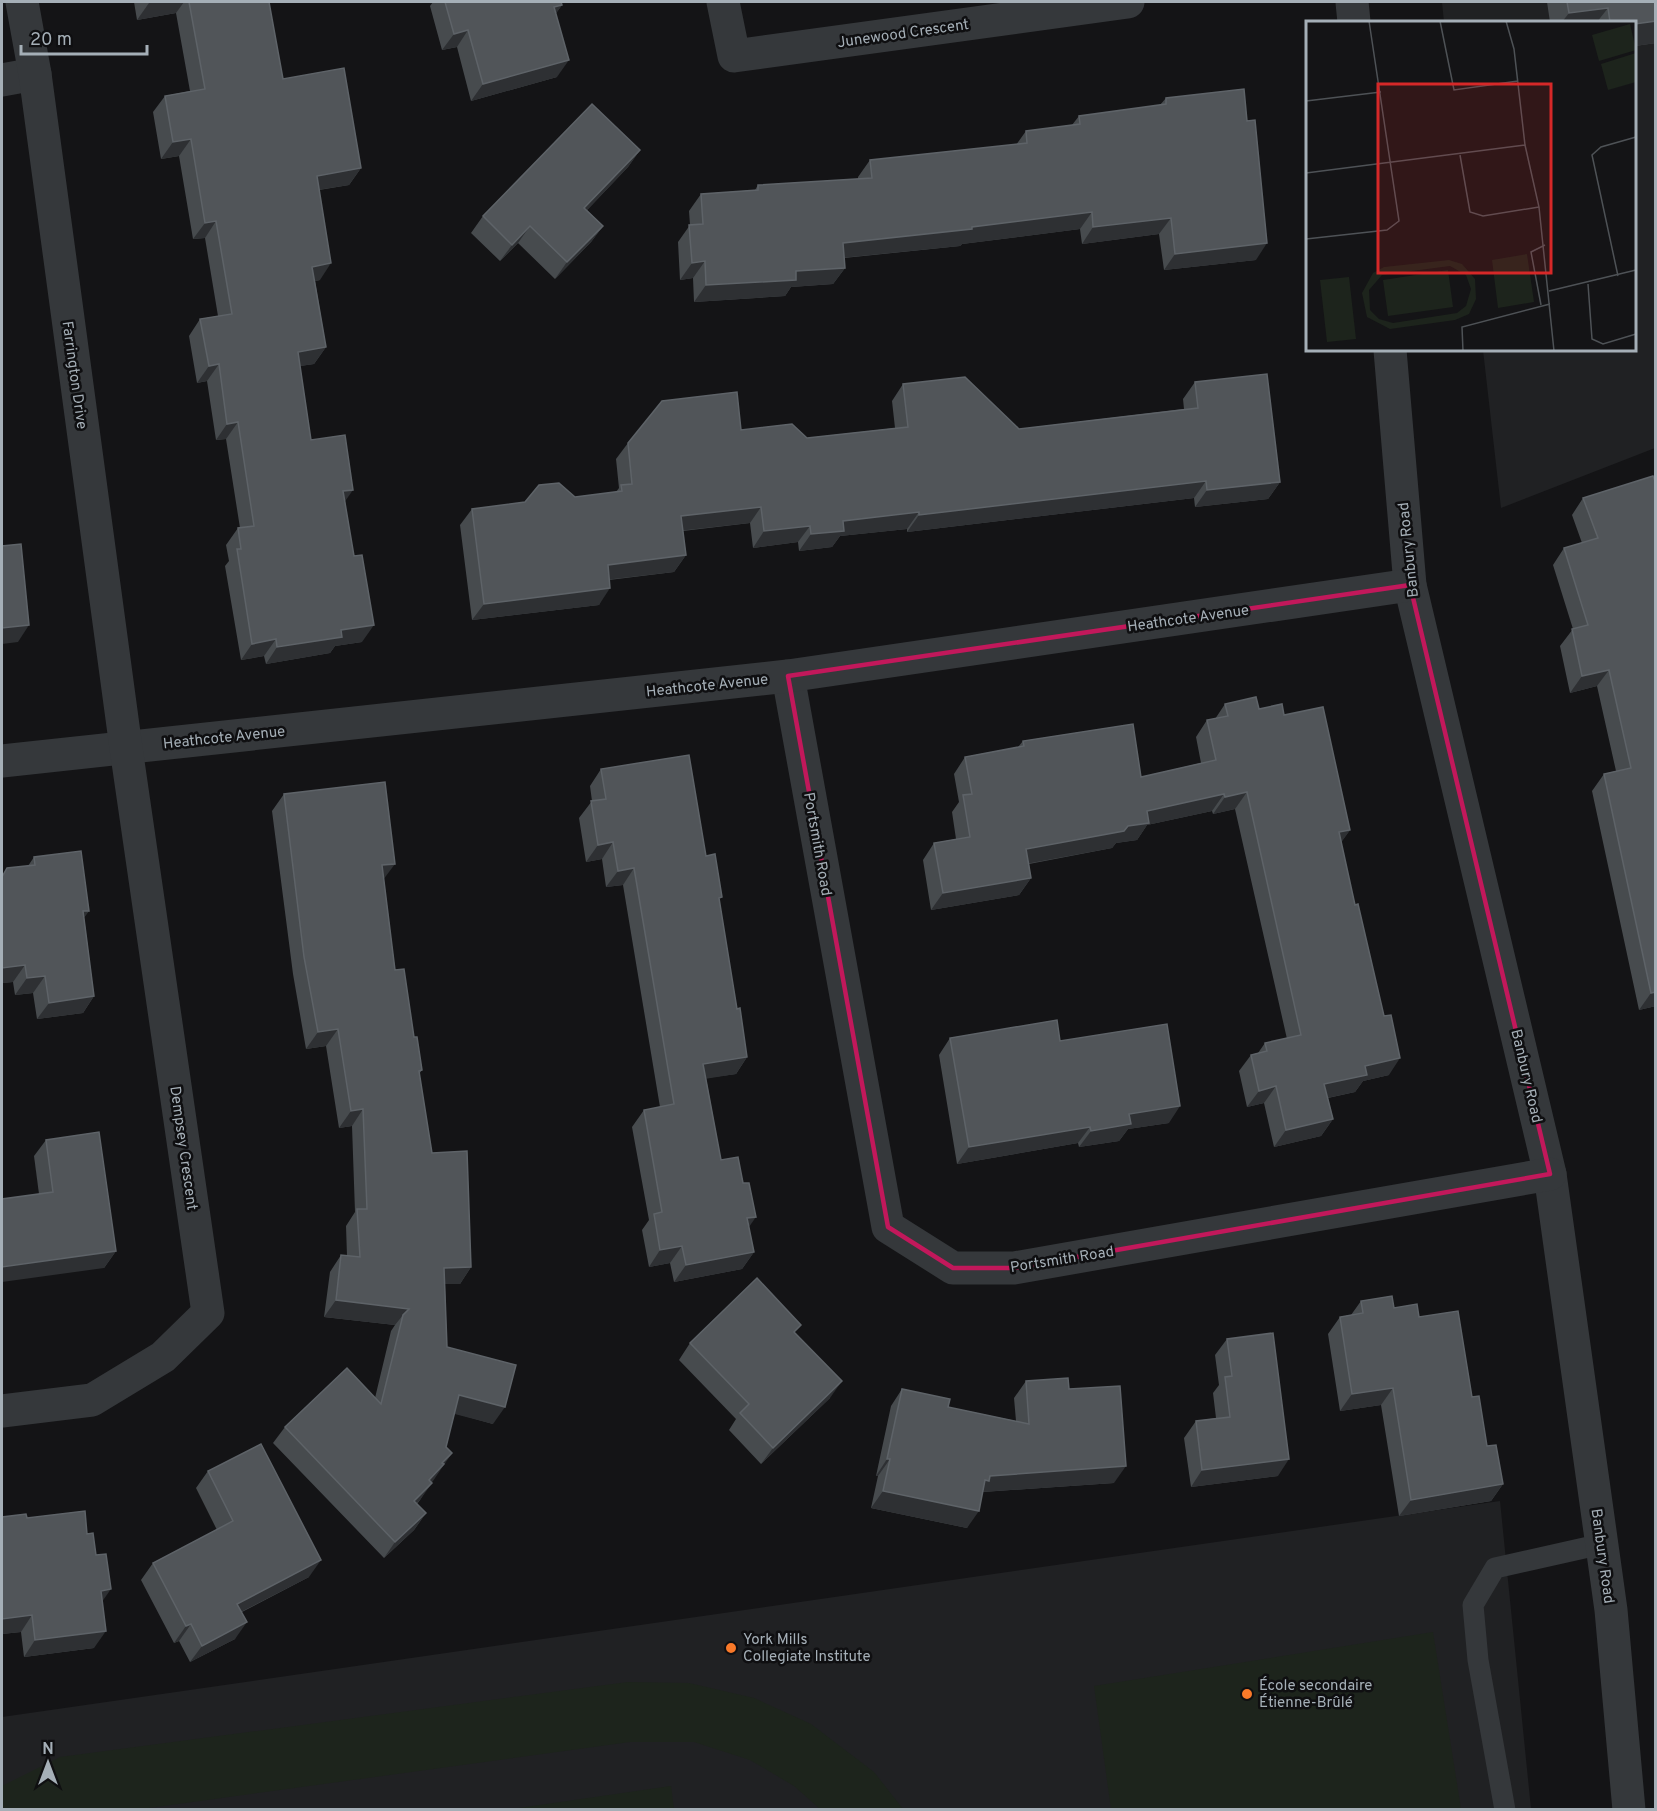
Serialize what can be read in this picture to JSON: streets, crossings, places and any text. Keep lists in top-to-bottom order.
{
  "streets": {
    "street": [
      "Junewood Crescent",
      "Farrington Drive",
      "Banbury Road",
      "Heathcote Avenue",
      "Portsmith Road",
      "Dempsey Crescent"
    ]
  },
  "crossings": [
    ["Farrington Drive", "Heathcote Avenue"],
    ["Farrington Drive", "Dempsey Crescent"],
    ["Banbury Road", "Heathcote Avenue"],
    ["Banbury Road", "Portsmith Road"],
    ["Heathcote Avenue", "Portsmith Road"],
    ["Heathcote Avenue", "Dempsey Crescent"]
  ],
  "places": ["York Mills Collegiate Institute", "École secondaire Étienne-Brûlé"],
  "scale_bar": "20 m",
  "north": "top"
}
